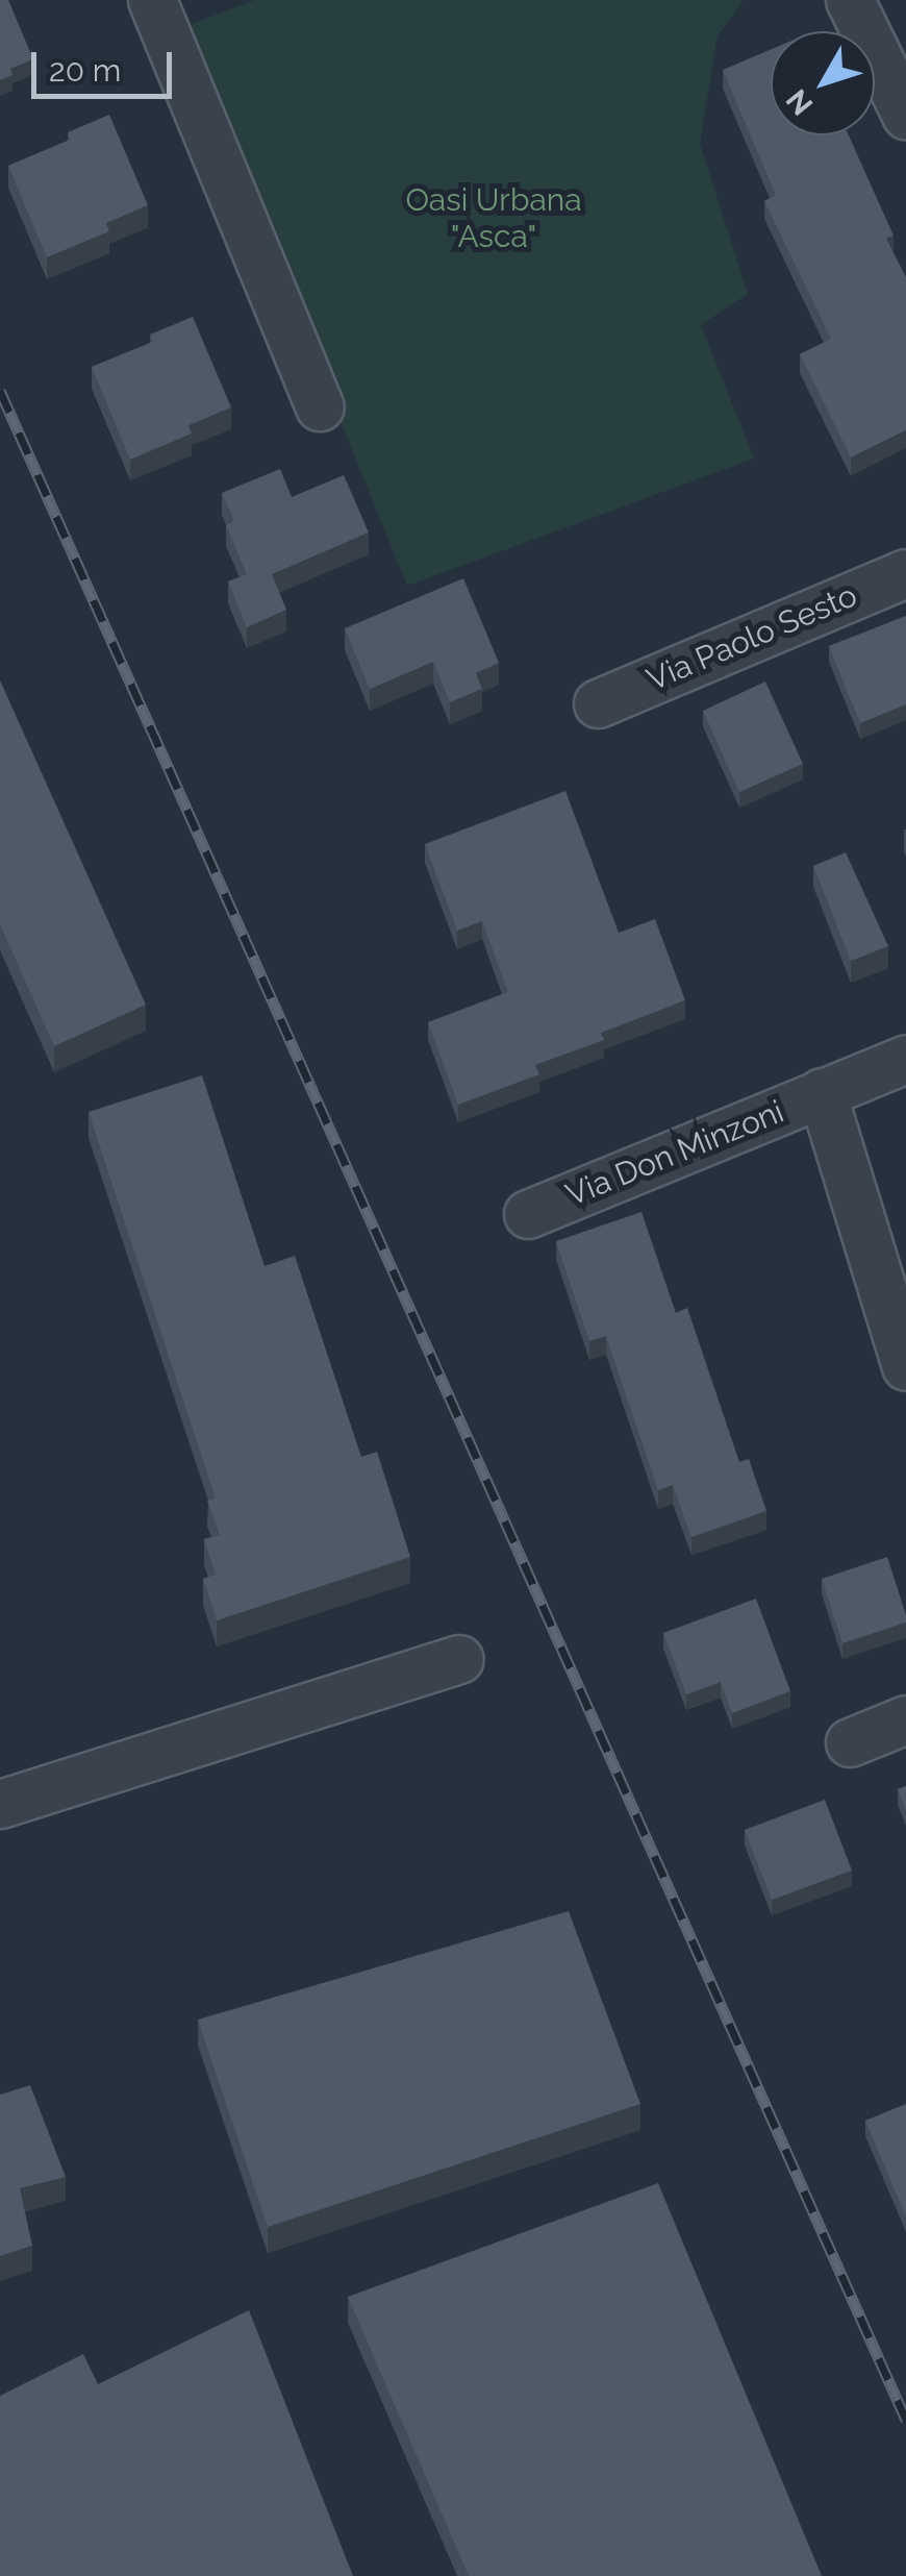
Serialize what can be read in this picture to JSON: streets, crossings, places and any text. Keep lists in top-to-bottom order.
{
  "streets": {
    "street": ["Via Paolo Sesto", "Via Don Minzoni"]
  },
  "parks": ["Oasi Urbana \"Asca\""],
  "scale_bar": "20 m",
  "north": "bottom left"
}
